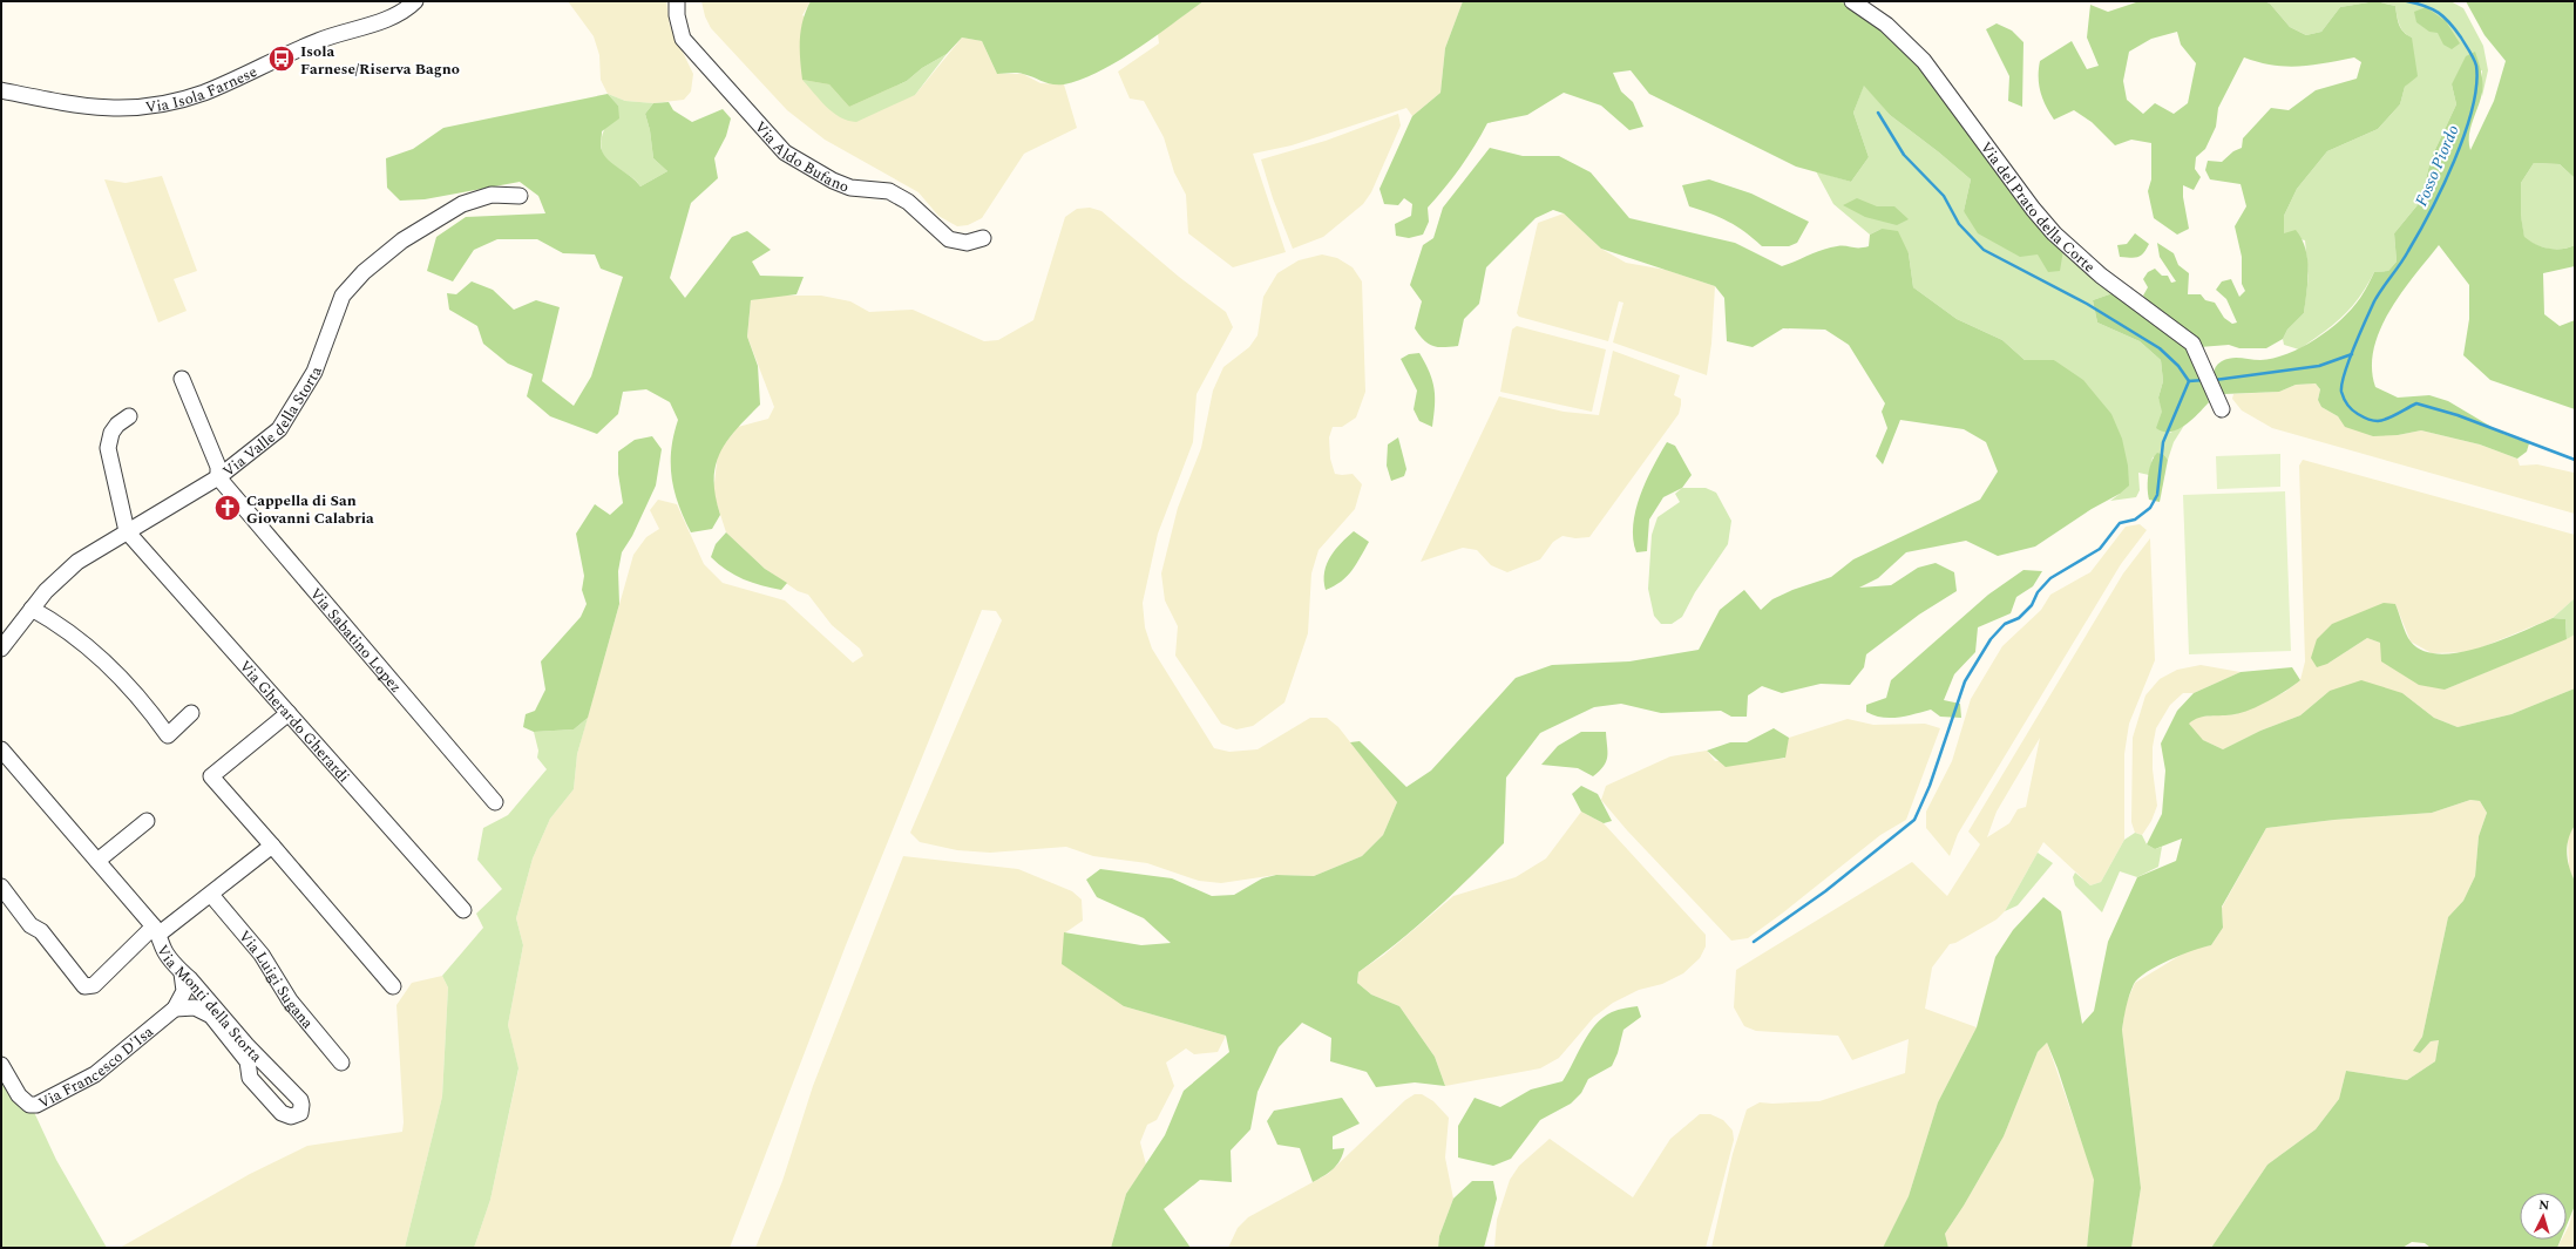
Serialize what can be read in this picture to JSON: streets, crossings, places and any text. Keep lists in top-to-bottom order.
{
  "streets": {
    "street": [
      "Via Isola Farnese",
      "Via Aldo Bufano",
      "Via del Prato della Corte",
      "Via Valle della Storta",
      "Via Sabatino Lopez",
      "Via Gherardo Gherardi",
      "Via Luigi Sugana",
      "Via Monti della Storta",
      "Via Francesco D'Isa"
    ]
  },
  "crossings": [
    ["Via Valle della Storta", "Via Sabatino Lopez"],
    ["Via Valle della Storta", "Via Gherardo Gherardi"],
    ["Via Monti della Storta", "Via Francesco D'Isa"]
  ],
  "water": ["Fosso Piordo"],
  "places": {
    "bus stop": ["Isola Farnese/Riserva Bagno"],
    "church": ["Cappella di San Giovanni Calabria"]
  },
  "north": "top"
}
